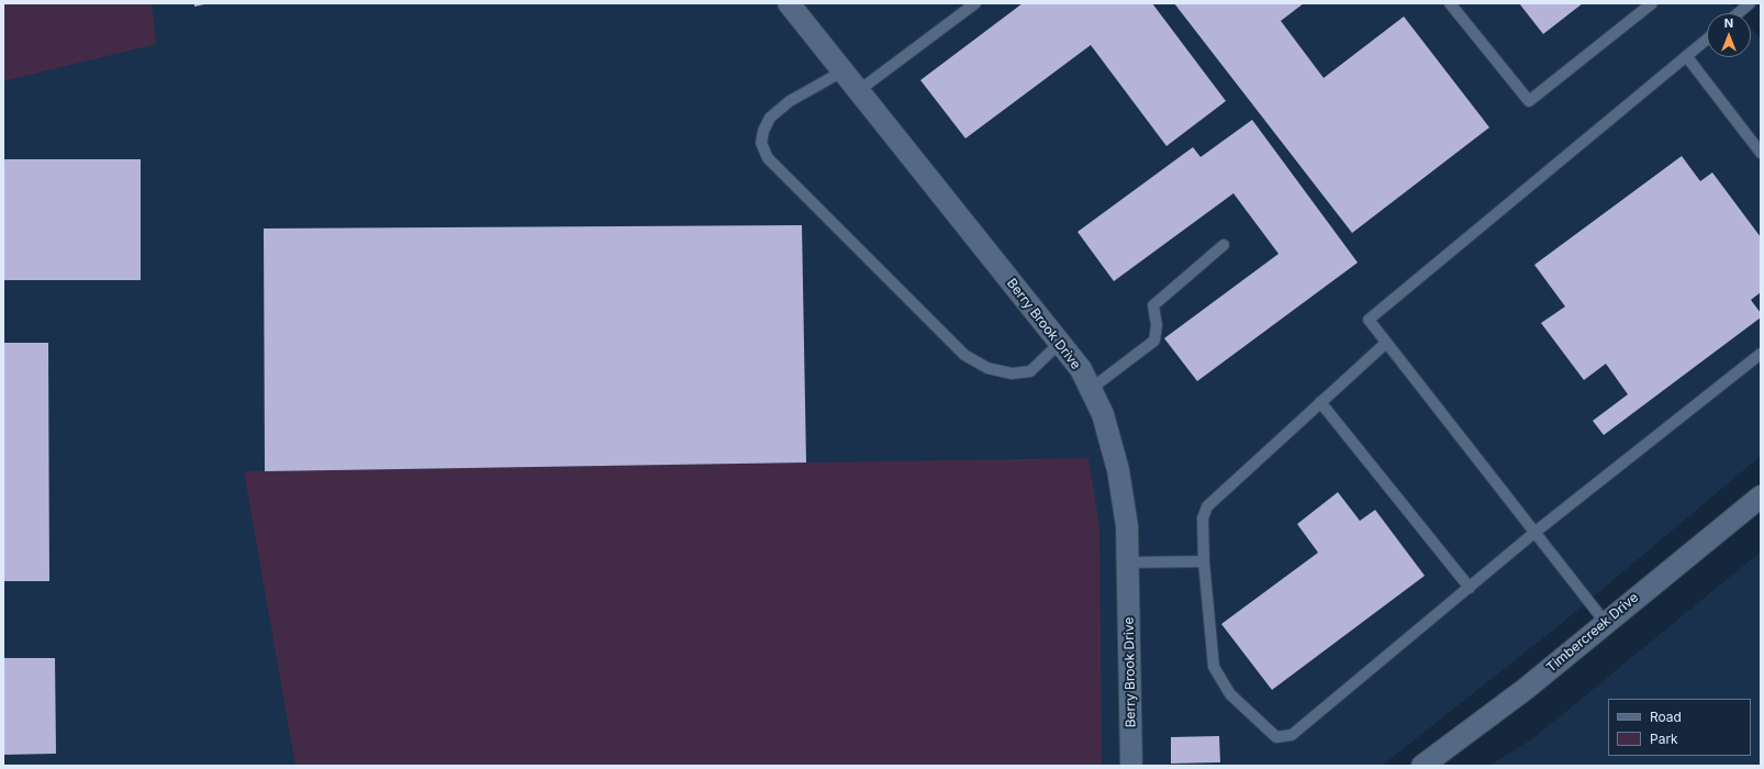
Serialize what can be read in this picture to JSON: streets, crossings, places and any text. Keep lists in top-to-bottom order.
{
  "streets": {
    "street": ["Berry Brook Drive", "Timbercreek Drive"]
  },
  "legend": ["Road", "Park"],
  "north": "top"
}
